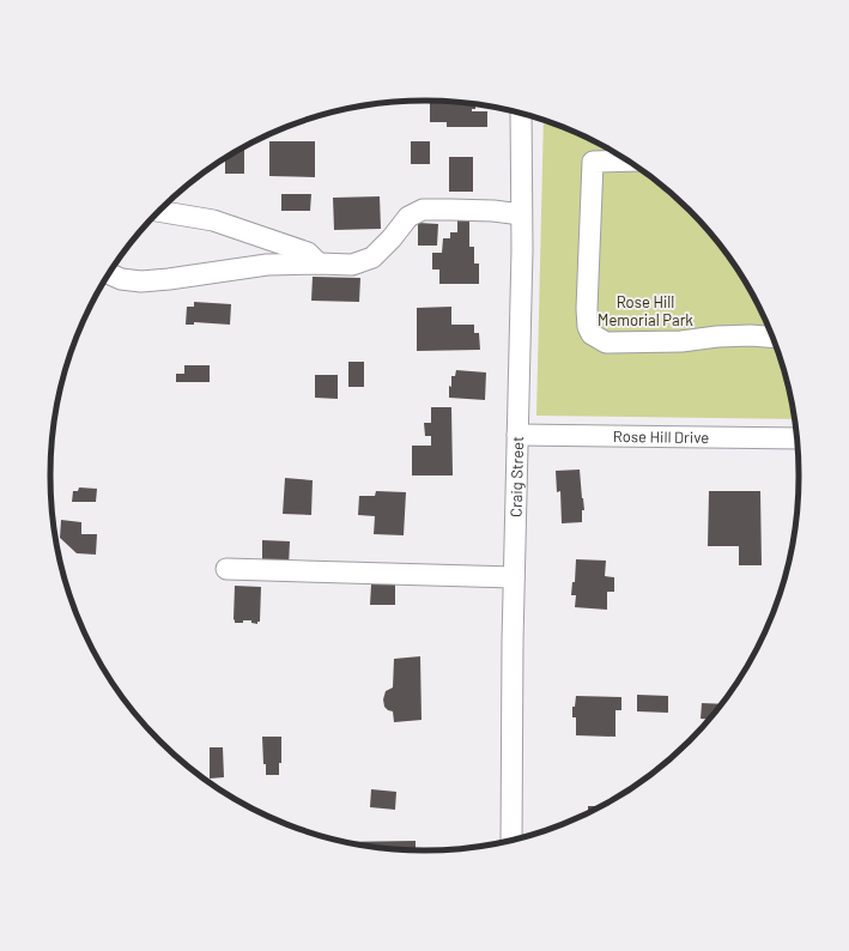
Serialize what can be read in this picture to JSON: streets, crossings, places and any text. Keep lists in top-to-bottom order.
{
  "streets": {
    "street": ["Rose Hill Drive", "Craig Street"]
  },
  "crossings": [
    ["Rose Hill Drive", "Craig Street"]
  ],
  "parks": ["Rose Hill Memorial Park"]
}
